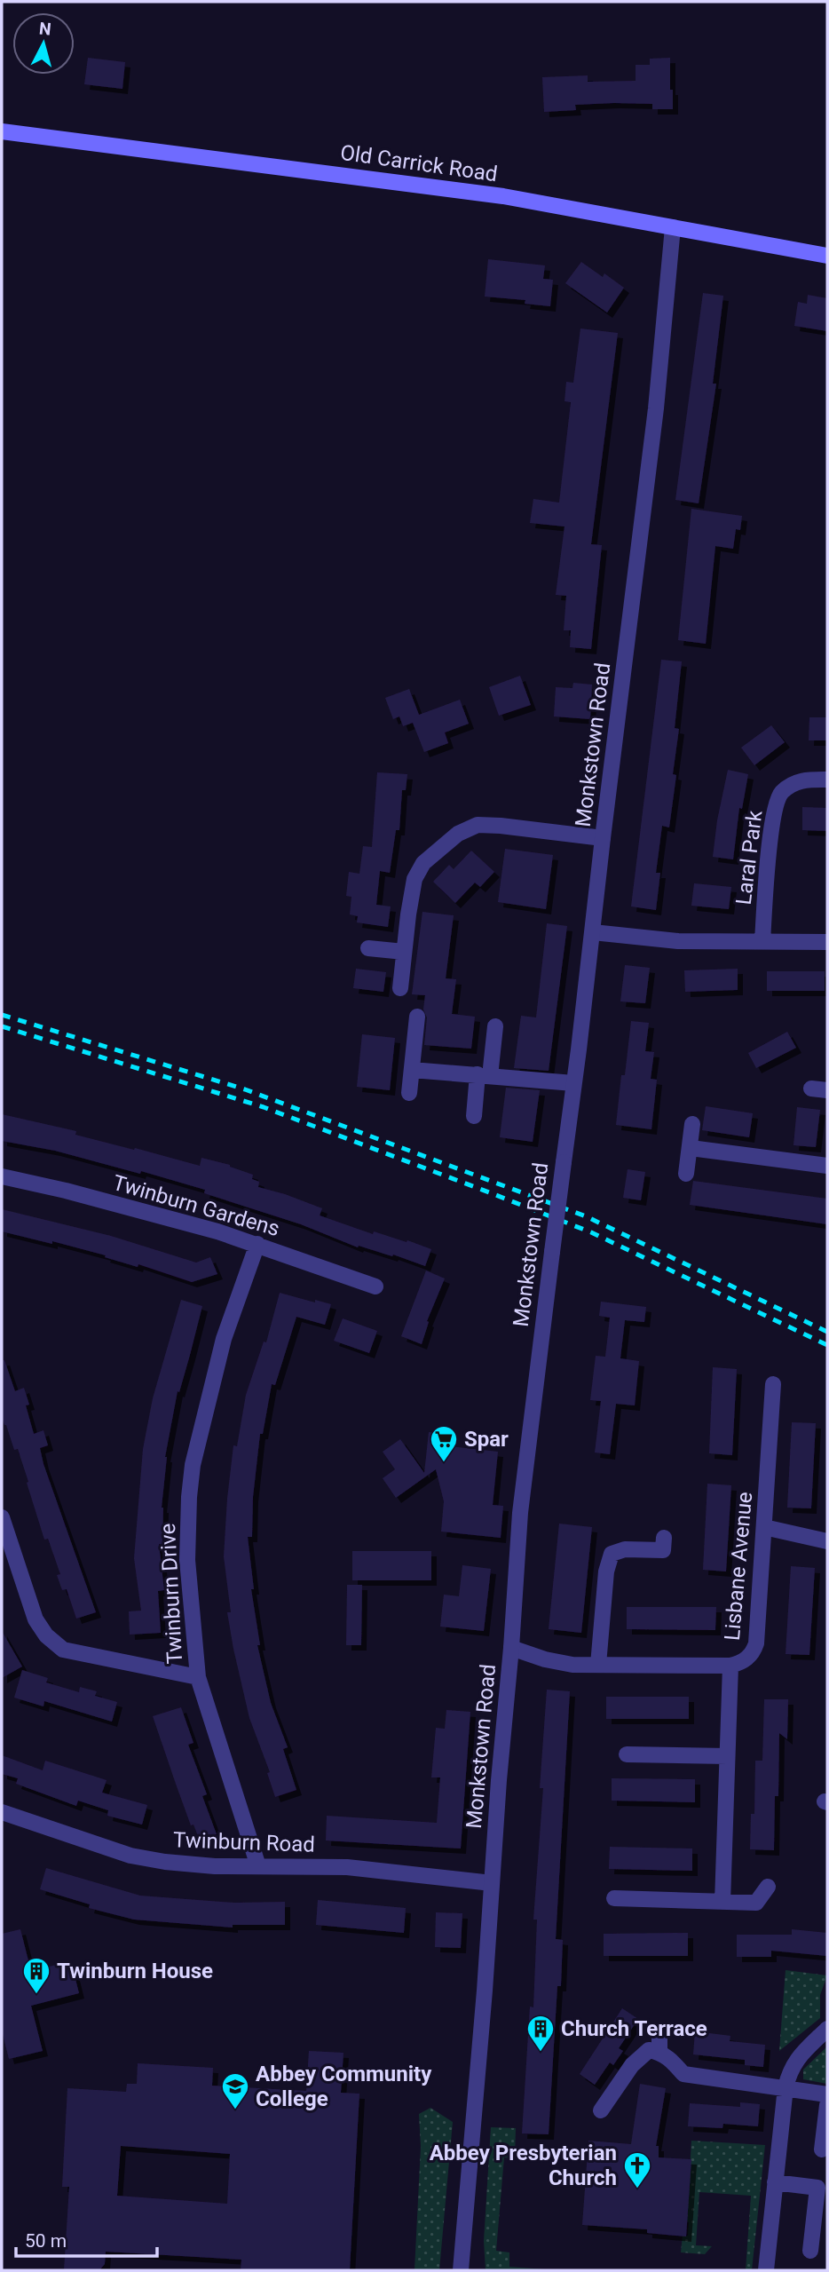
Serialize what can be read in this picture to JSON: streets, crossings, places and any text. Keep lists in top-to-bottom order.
{
  "streets": {
    "main road": ["Old Carrick Road"],
    "street": [
      "Monkstown Road",
      "Laral Park",
      "Twinburn Gardens",
      "Lisbane Avenue",
      "Twinburn Drive",
      "Twinburn Road"
    ]
  },
  "crossings": [
    ["Old Carrick Road", "Monkstown Road"],
    ["Monkstown Road", "Lisbane Avenue"],
    ["Monkstown Road", "Twinburn Road"],
    ["Twinburn Gardens", "Twinburn Drive"],
    ["Twinburn Drive", "Twinburn Road"]
  ],
  "places": {
    "supermarket": ["Spar"],
    "building": ["Twinburn House", "Church Terrace"],
    "school or university": ["Abbey Community College"],
    "church": ["Abbey Presbyterian Church"]
  },
  "scale_bar": "50 m",
  "north": "top"
}
